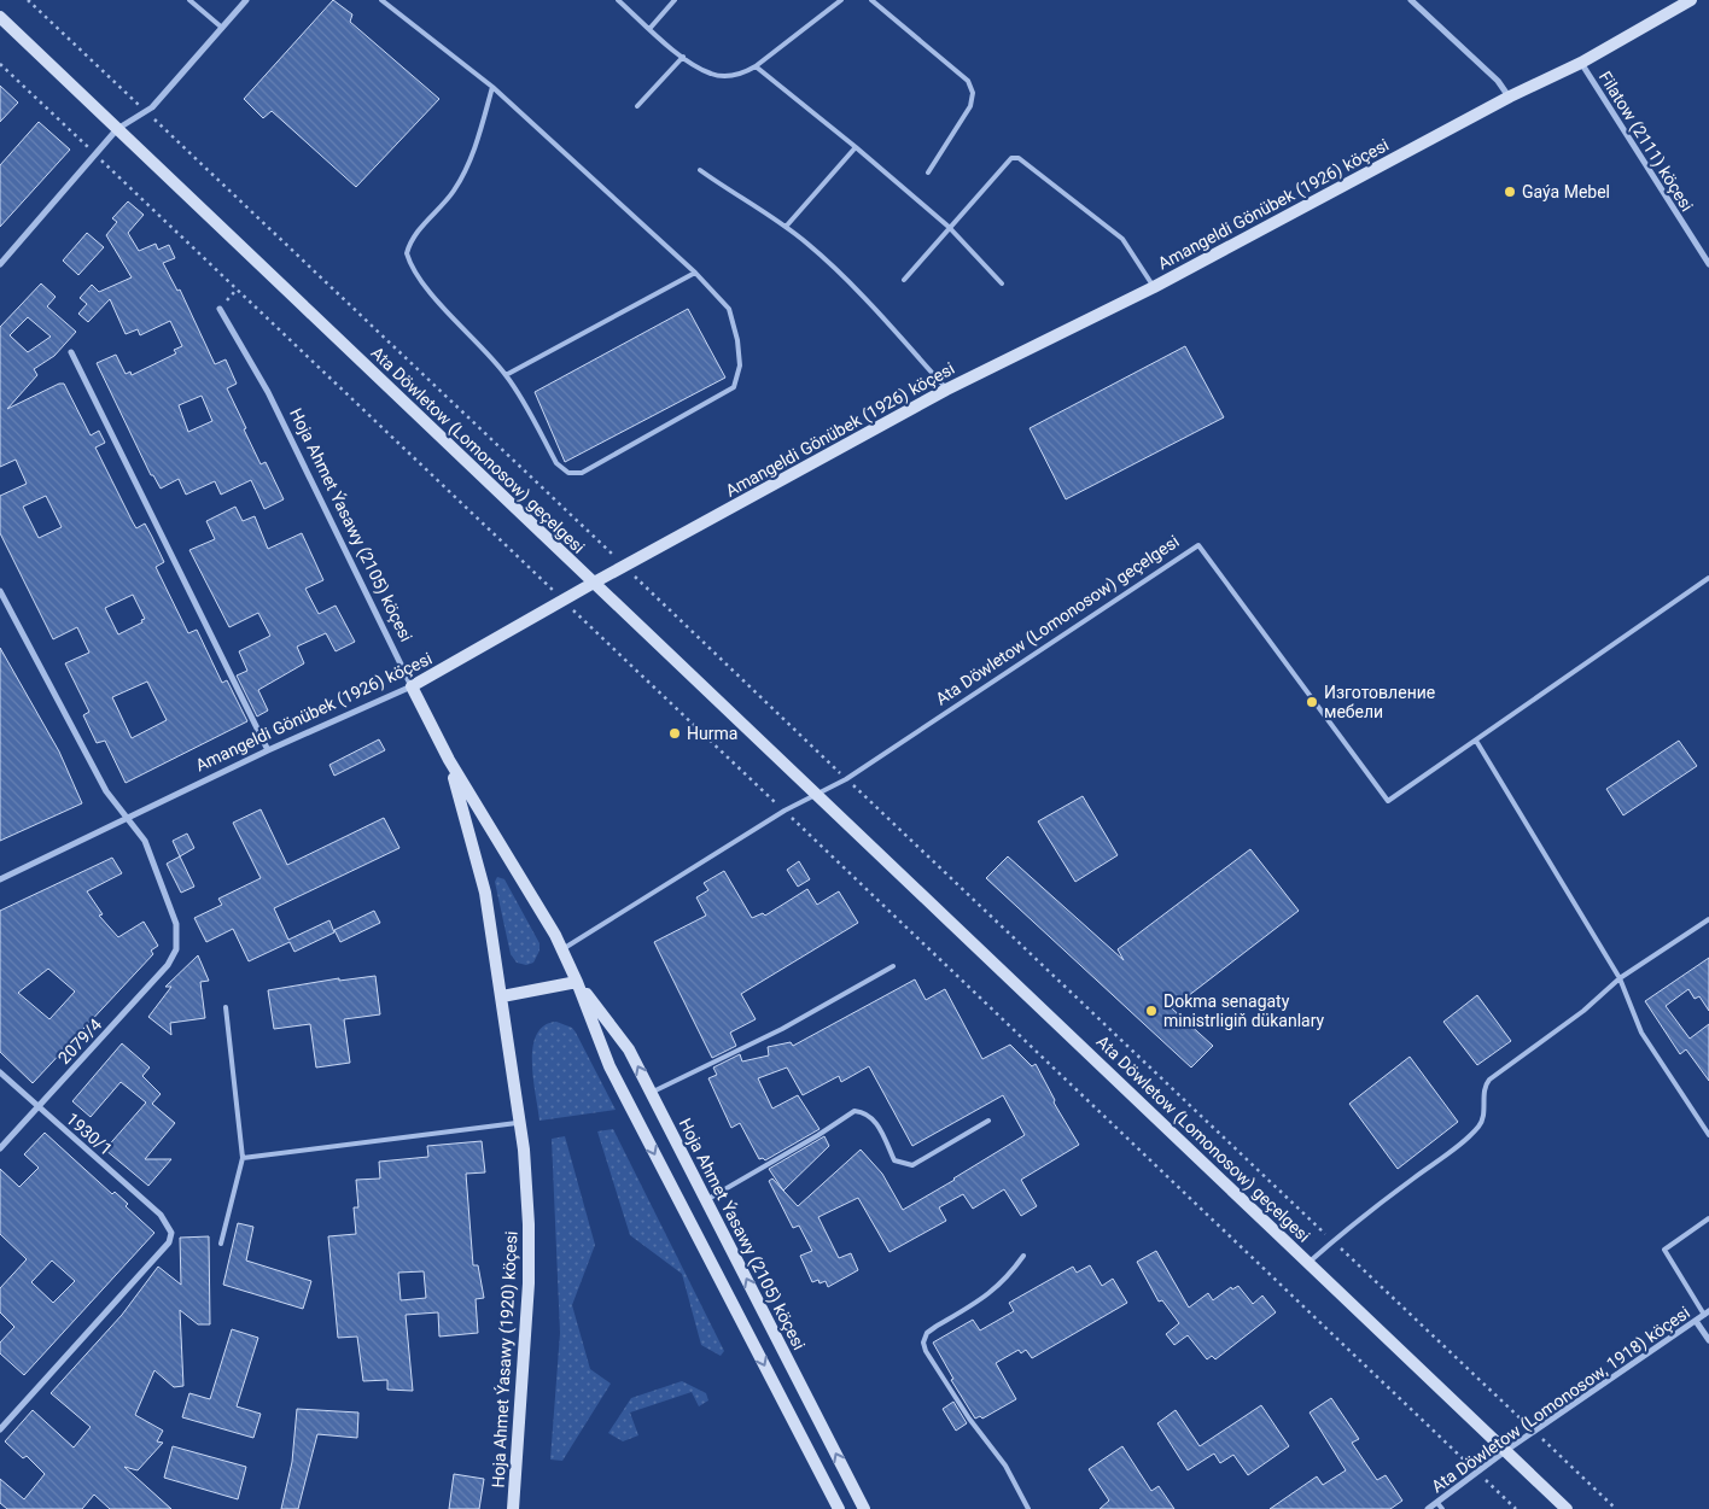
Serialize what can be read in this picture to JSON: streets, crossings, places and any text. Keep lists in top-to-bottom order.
{
  "streets": {
    "street": [
      "Filatow (2111) köçesi",
      "Amangeldi Gönübek (1926) köçesi",
      "Ata Döwletow (Lomonosow) geçelgesi",
      "Hoja Ahmet Ýasawy (2105) köçesi",
      "2079/4",
      "1930/1",
      "Hoja Ahmet Ýasawy (1920) köçesi",
      "Ata Döwletow (Lomonosow, 1918) köçesi"
    ]
  },
  "crossings": [
    ["Filatow (2111) köçesi", "Amangeldi Gönübek (1926) köçesi"],
    ["Amangeldi Gönübek (1926) köçesi", "Ata Döwletow (Lomonosow) geçelgesi"],
    ["Amangeldi Gönübek (1926) köçesi", "Hoja Ahmet Ýasawy (2105) köçesi"],
    ["Amangeldi Gönübek (1926) köçesi", "2079/4"],
    ["Ata Döwletow (Lomonosow) geçelgesi", "Ata Döwletow (Lomonosow, 1918) köçesi"],
    ["Hoja Ahmet Ýasawy (2105) köçesi", "Hoja Ahmet Ýasawy (1920) köçesi"],
    ["2079/4", "1930/1"]
  ],
  "places": [
    "Gaýa Mebel",
    "Изготовление мебели",
    "Hurma",
    "Dokma senagaty ministrligiň dükanlary"
  ]
}
